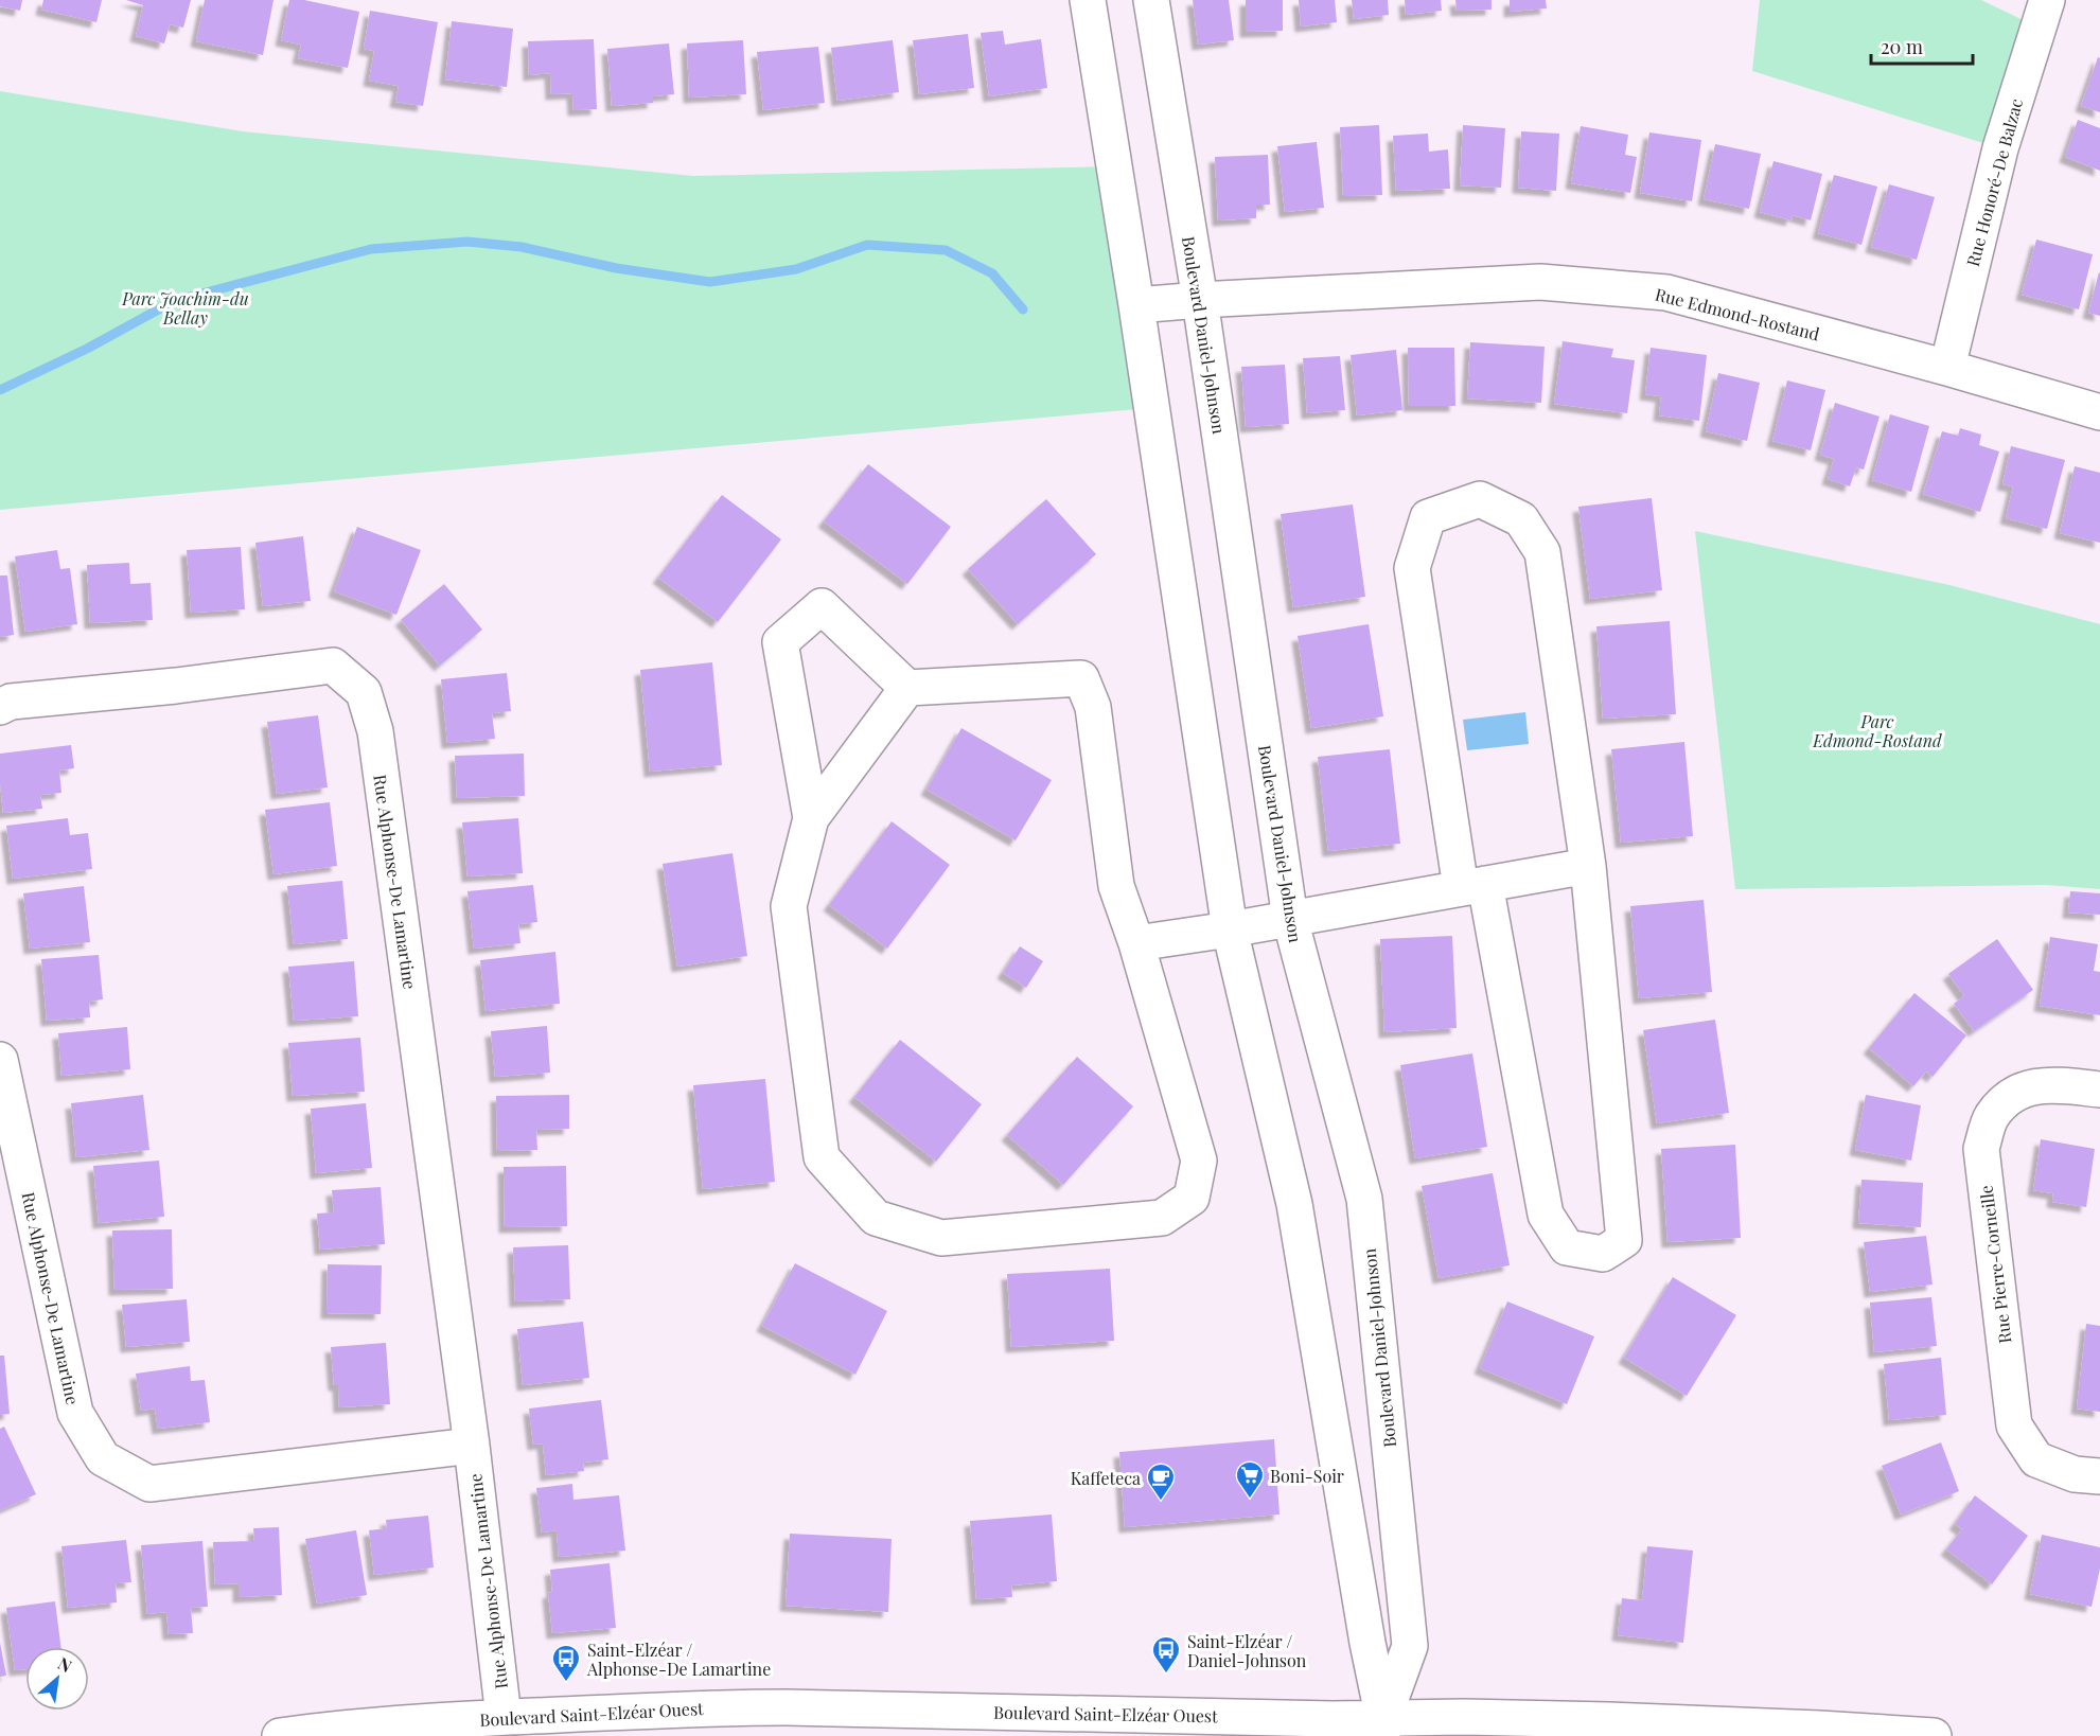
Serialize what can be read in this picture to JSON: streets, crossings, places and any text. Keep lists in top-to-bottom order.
{
  "streets": {
    "street": [
      "Rue Honoré-De Balzac",
      "Rue Edmond-Rostand",
      "Boulevard Daniel-Johnson",
      "Rue Alphonse-De Lamartine",
      "Rue Pierre-Corneille",
      "Boulevard Saint-Elzéar Ouest"
    ]
  },
  "crossings": [
    ["Rue Honoré-De Balzac", "Rue Edmond-Rostand"],
    ["Rue Edmond-Rostand", "Boulevard Daniel-Johnson"],
    ["Boulevard Daniel-Johnson", "Boulevard Saint-Elzéar Ouest"],
    ["Rue Alphonse-De Lamartine", "Boulevard Saint-Elzéar Ouest"]
  ],
  "parks": ["Parc Joachim-du Bellay", "Parc Edmond-Rostand"],
  "places": {
    "supermarket": ["Boni-Soir"],
    "cafe": ["Kaffeteca"],
    "bus stop": ["Saint-Elzéar / Daniel-Johnson", "Saint-Elzéar / Alphonse-De Lamartine"]
  },
  "scale_bar": "20 m",
  "north": "top right"
}
